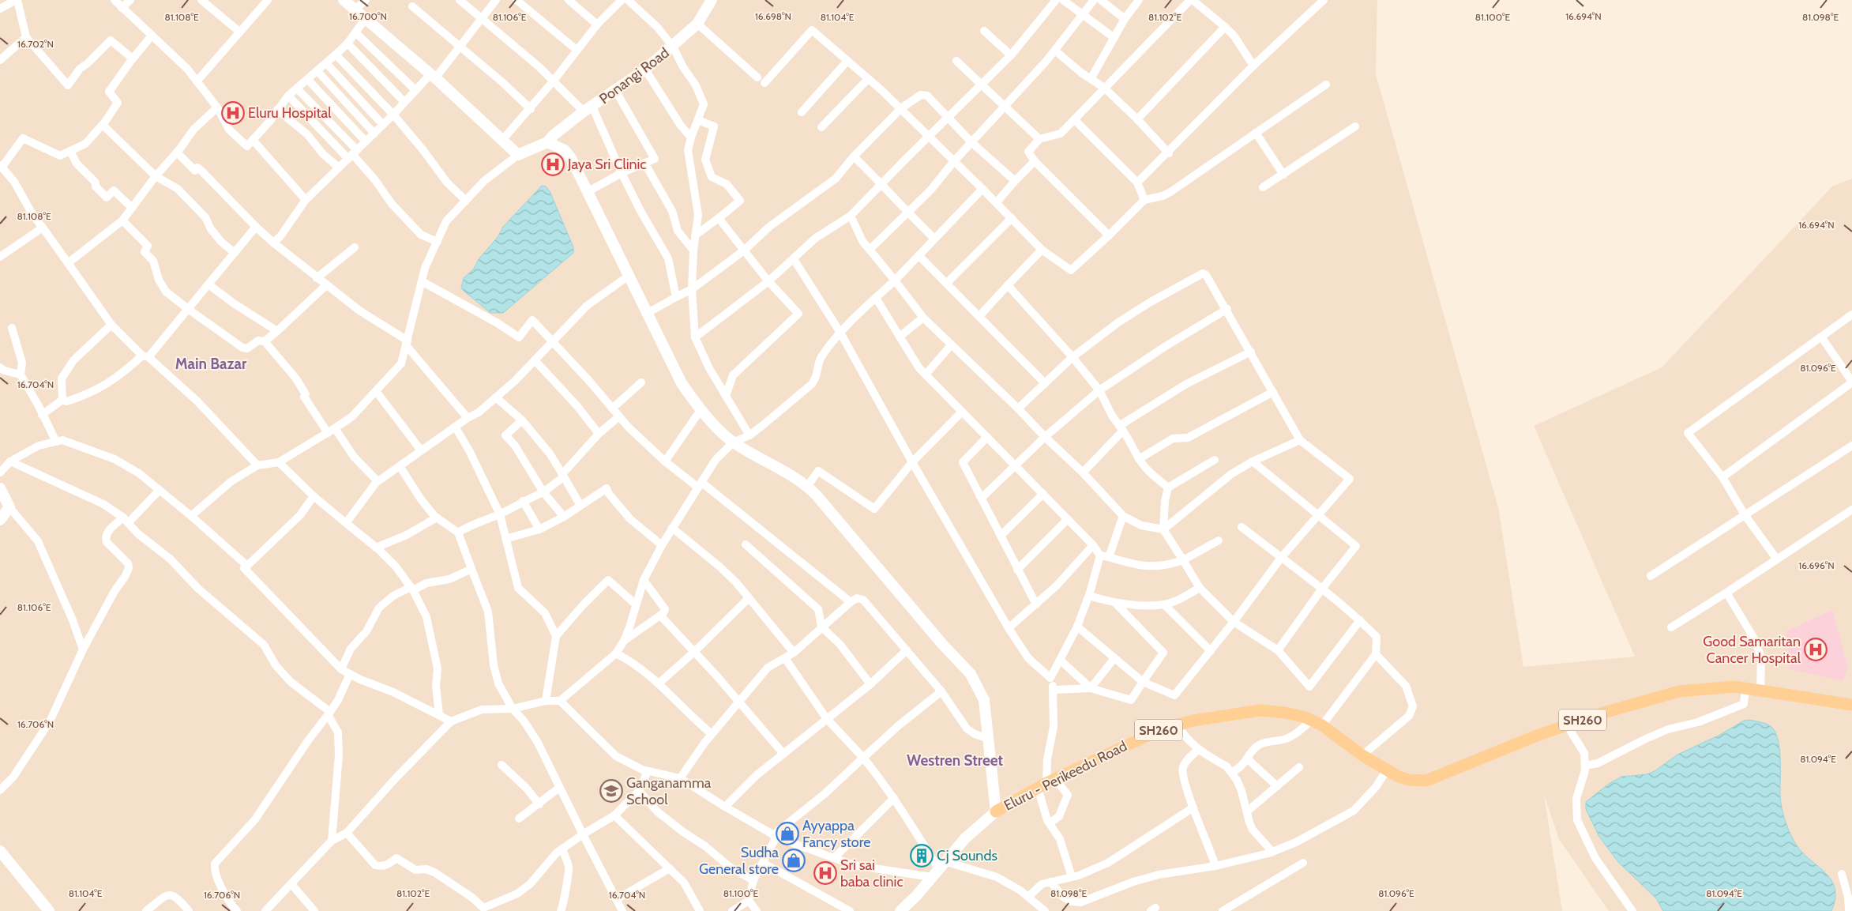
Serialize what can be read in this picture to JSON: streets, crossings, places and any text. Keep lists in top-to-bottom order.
{
  "streets": {
    "main road": ["Ponangi Road", "SH260", "Eluru - Perikeedu Road"]
  },
  "districts": ["Main Bazar", "Westren Street"],
  "places": {
    "hospital": [
      "Eluru Hospital",
      "Jaya Sri Clinic",
      "Good Samaritan Cancer Hospital",
      "Sri sai baba clinic"
    ],
    "school or university": ["Ganganamma School"],
    "shop": ["Ayyappa Fancy store", "Sudha General store"],
    "building": ["Cj Sounds"]
  },
  "coordinates": [
    "16.698°N",
    "16.694°N",
    "16.700°N",
    "81.108°E",
    "81.106°E",
    "81.104°E",
    "81.102°E",
    "81.100°E",
    "81.098°E",
    "16.702°N",
    "81.096°E",
    "16.704°N",
    "16.696°N",
    "16.706°N",
    "81.094°E"
  ]
}
